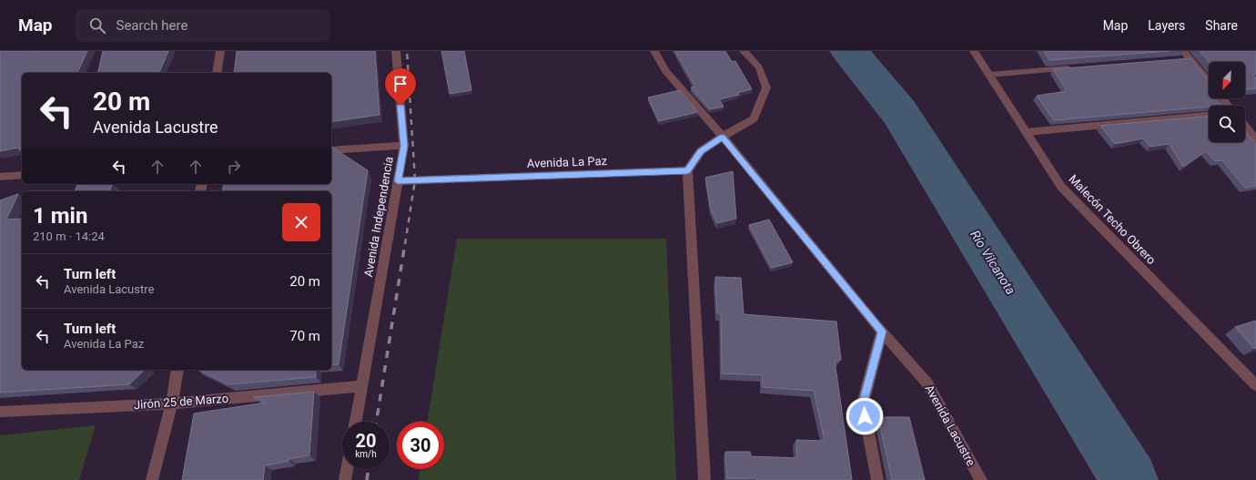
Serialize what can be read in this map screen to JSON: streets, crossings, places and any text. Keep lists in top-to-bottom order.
{
  "streets": {
    "street": [
      "Avenida La Paz",
      "Avenida Independencia",
      "Malecón Techo Obrero",
      "Jirón 25 de Marzo",
      "Avenida Lacustre"
    ]
  },
  "crossings": [
    ["Avenida La Paz", "Avenida Independencia"],
    ["Avenida Independencia", "Jirón 25 de Marzo"]
  ],
  "water": ["Río Vilcanota"],
  "north": "bottom left",
  "page": {
    "header": "Map",
    "search": "Search here",
    "nav": ["Map", "Layers", "Share"],
    "turn": ["20 m", "Avenida Lacustre"],
    "heading": ["1 min", "210 m · 14:24"],
    "list": [
      {
        "name": "Turn left",
        "note": "Avenida Lacustre",
        "value": "20 m"
      },
      {
        "name": "Turn left",
        "note": "Avenida La Paz",
        "value": "70 m"
      }
    ],
    "speed": "20 km/h",
    "limit": "30"
  }
}
